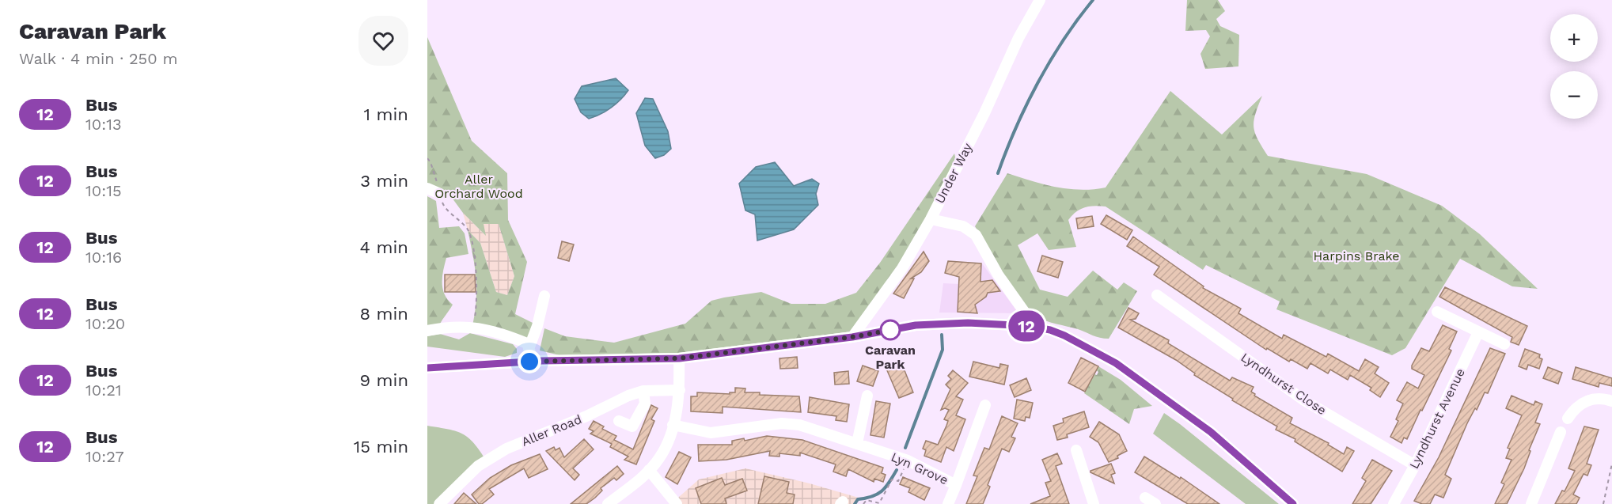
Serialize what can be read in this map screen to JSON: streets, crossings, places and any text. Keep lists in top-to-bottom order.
{
  "streets": {
    "street": [
      "Under Way",
      "Lyndhurst Close",
      "Lyndhurst Avenue",
      "Aller Road",
      "Lyn Grove"
    ]
  },
  "crossings": [
    ["Lyndhurst Close", "Lyndhurst Avenue"]
  ],
  "parks": ["Aller Orchard Wood", "Harpins Brake"],
  "places": ["Caravan Park"],
  "lines": ["bus line 12"],
  "page": {
    "heading": ["Caravan Park", "Walk · 4 min · 250 m"],
    "on_map": "12",
    "map_buttons": ["+", "−"],
    "list": [
      {
        "mark": "12",
        "name": "Bus",
        "note": "10:13",
        "value": "1 min"
      },
      {
        "mark": "12",
        "name": "Bus",
        "note": "10:15",
        "value": "3 min"
      },
      {
        "mark": "12",
        "name": "Bus",
        "note": "10:16",
        "value": "4 min"
      },
      {
        "mark": "12",
        "name": "Bus",
        "note": "10:20",
        "value": "8 min"
      },
      {
        "mark": "12",
        "name": "Bus",
        "note": "10:21",
        "value": "9 min"
      },
      {
        "mark": "12",
        "name": "Bus",
        "note": "10:27",
        "value": "15 min"
      }
    ]
  }
}
